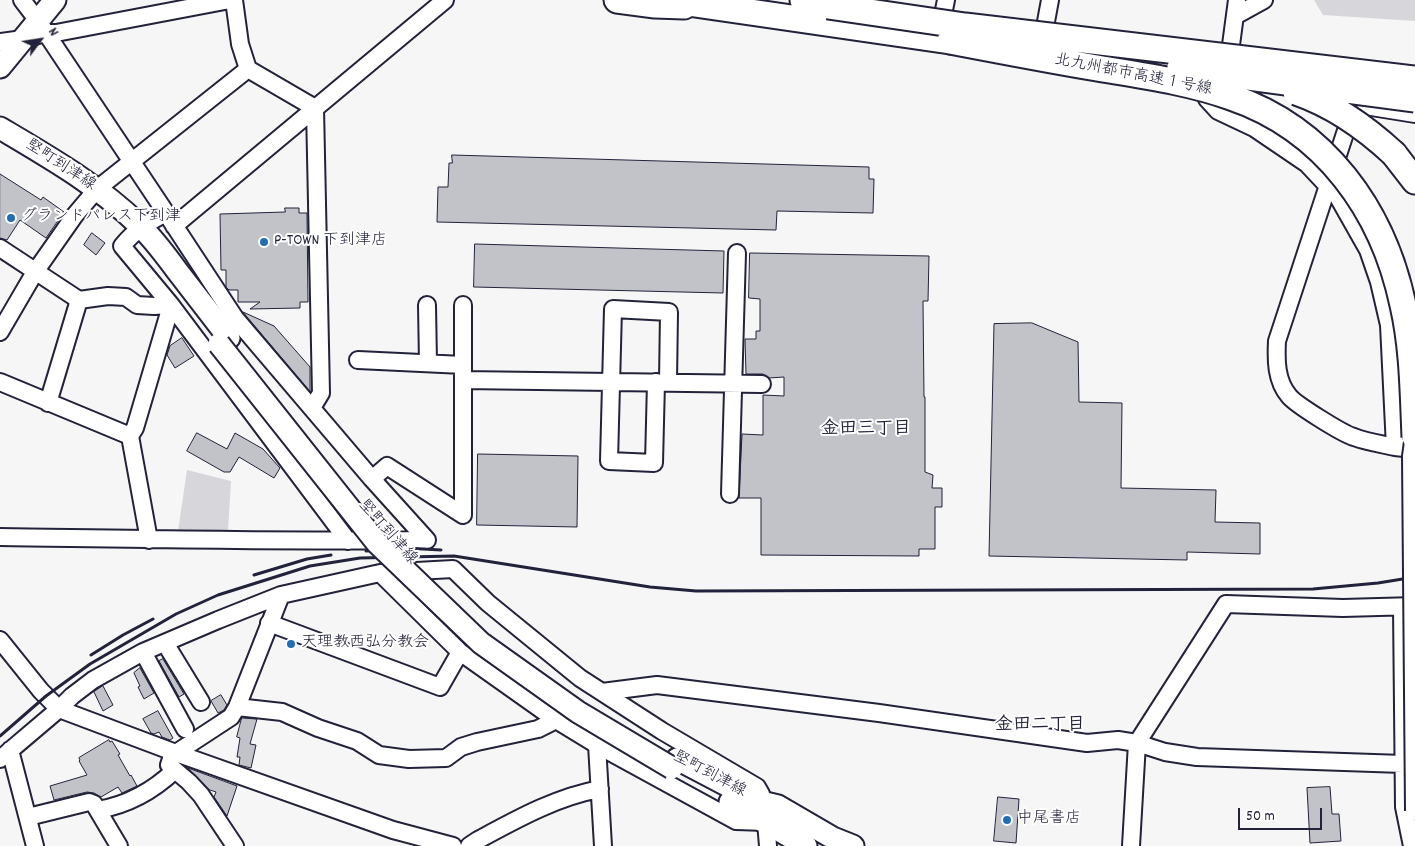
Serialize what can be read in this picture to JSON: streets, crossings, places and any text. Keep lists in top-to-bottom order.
{
  "streets": {
    "highway": ["北九州都市高速１号線"],
    "main road": ["堅町到津線"]
  },
  "districts": ["金田三丁目", "金田二丁目"],
  "places": [
    "グランドパレス下到津",
    "P-TOWN 下到津店",
    "天理教西弘分教会",
    "中尾書店"
  ],
  "scale_bar": "50 m",
  "north": "top right"
}
